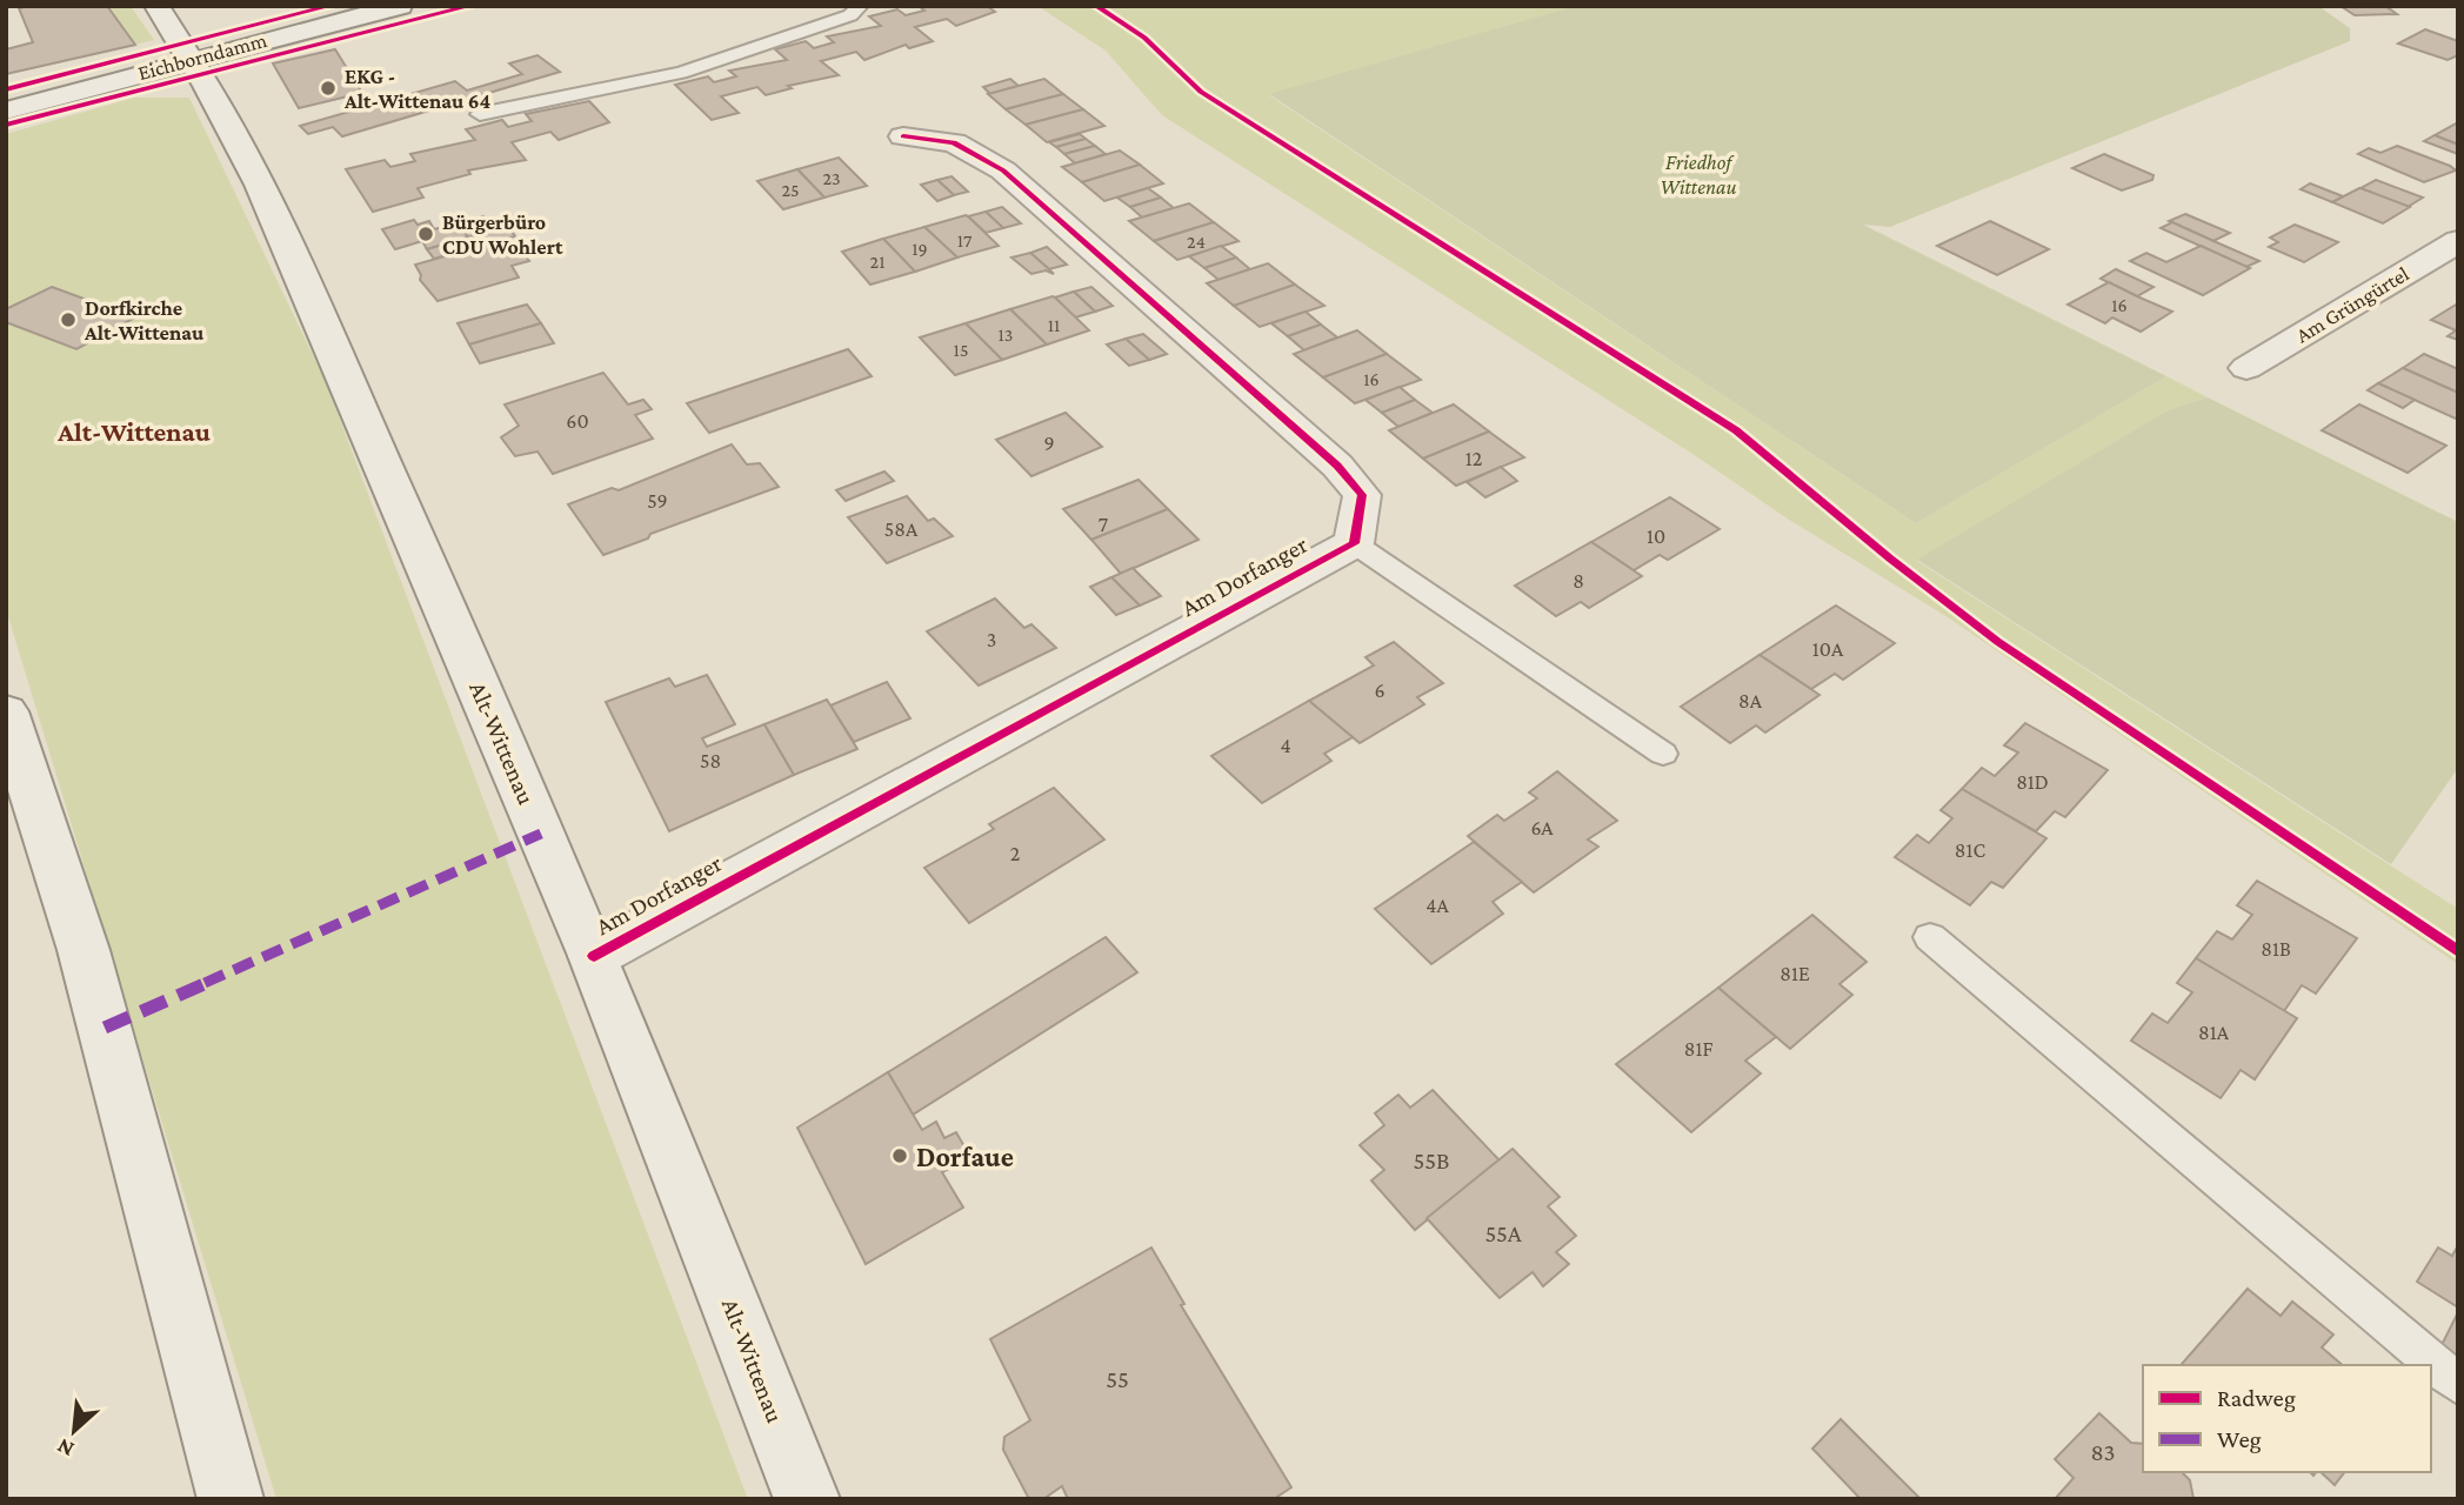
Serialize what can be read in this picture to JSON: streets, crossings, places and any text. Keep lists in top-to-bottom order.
{
  "streets": {
    "main road": [
      "Eichborndamm",
      "Am Grüngürtel",
      "Am Dorfanger",
      "Alt-Wittenau"
    ]
  },
  "crossings": [
    ["Eichborndamm", "Alt-Wittenau"],
    ["Am Dorfanger", "Alt-Wittenau"]
  ],
  "districts": ["Alt-Wittenau"],
  "parks": ["Friedhof Wittenau"],
  "places": [
    "EKG - Alt-Wittenau 64",
    "Bürgerbüro CDU Wohlert",
    "Dorfkirche Alt-Wittenau",
    "Dorfaue"
  ],
  "house_numbers": [
    "23",
    "25",
    "17",
    "24",
    "19",
    "21",
    "16",
    "11",
    "13",
    "15",
    "16",
    "60",
    "9",
    "12",
    "59",
    "7",
    "58A",
    "10",
    "8",
    "3",
    "10A",
    "6",
    "8A",
    "4",
    "58",
    "81D",
    "6A",
    "81C",
    "2",
    "4A",
    "81B",
    "81E",
    "81A",
    "81F",
    "55B",
    "55A",
    "55",
    "83"
  ],
  "legend": ["Radweg", "Weg"],
  "north": "bottom left"
}
